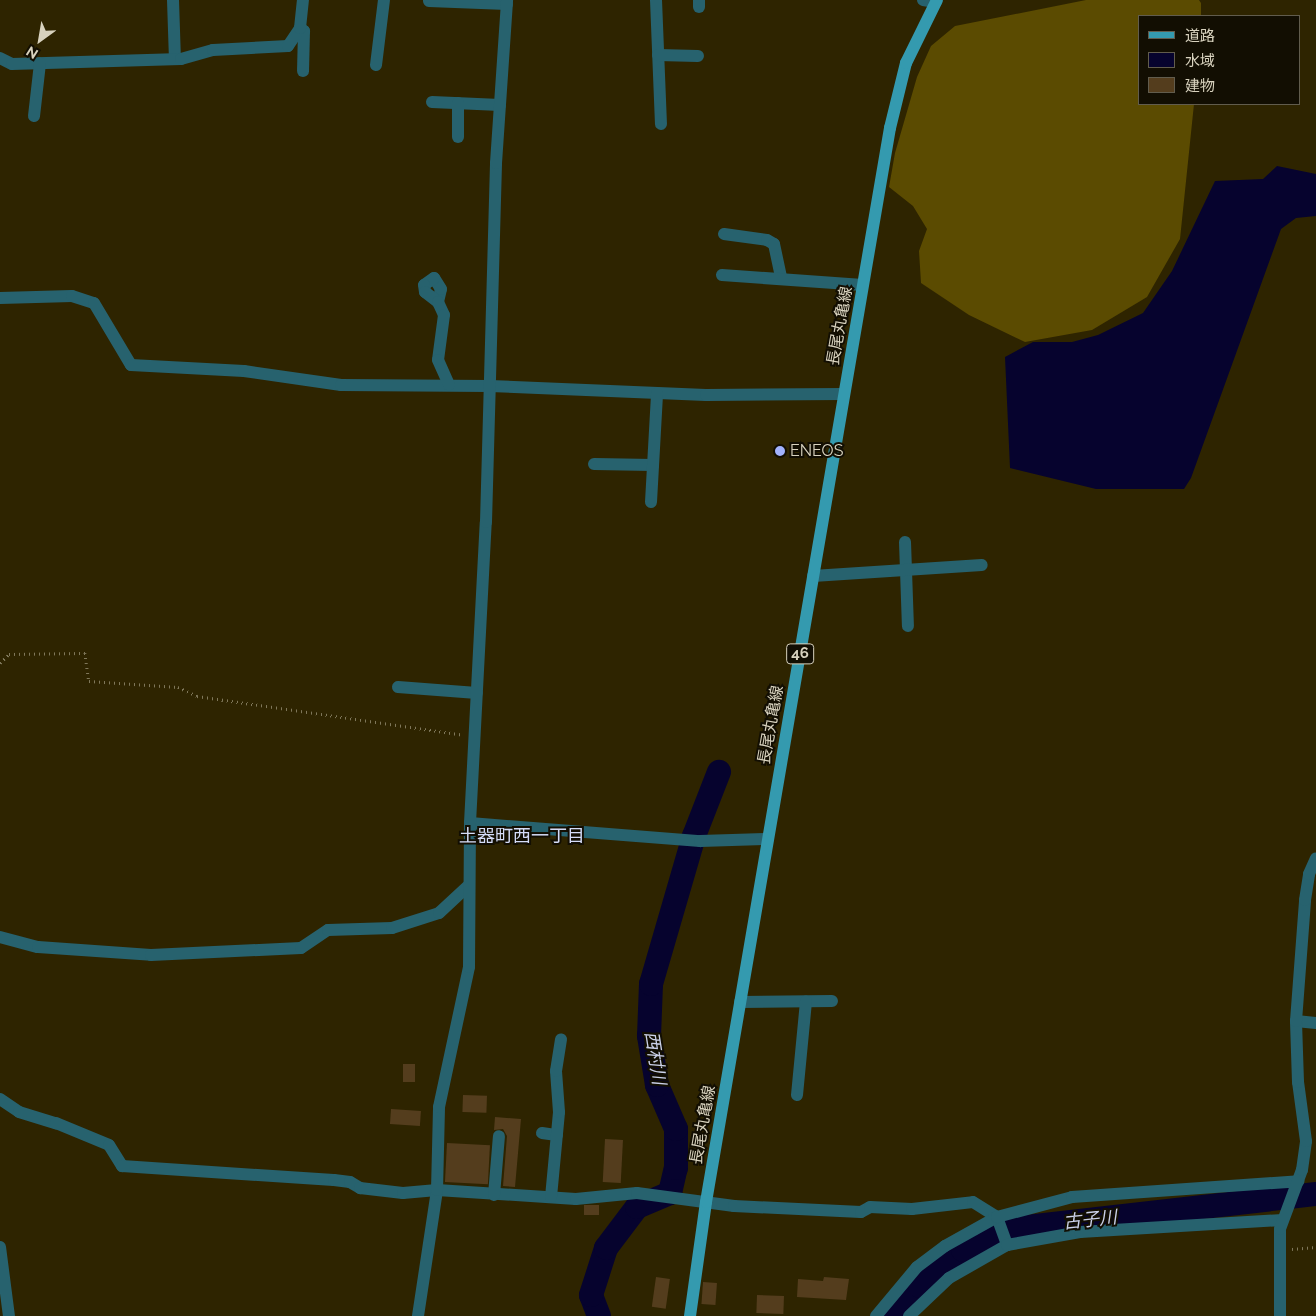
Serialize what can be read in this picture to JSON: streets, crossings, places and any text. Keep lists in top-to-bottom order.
{
  "streets": {
    "main road": ["長尾丸亀線", "46"]
  },
  "districts": ["土器町西一丁目"],
  "water": ["西村川", "古子川"],
  "places": ["ENEOS"],
  "legend": ["道路", "水域", "建物"],
  "north": "bottom left"
}
